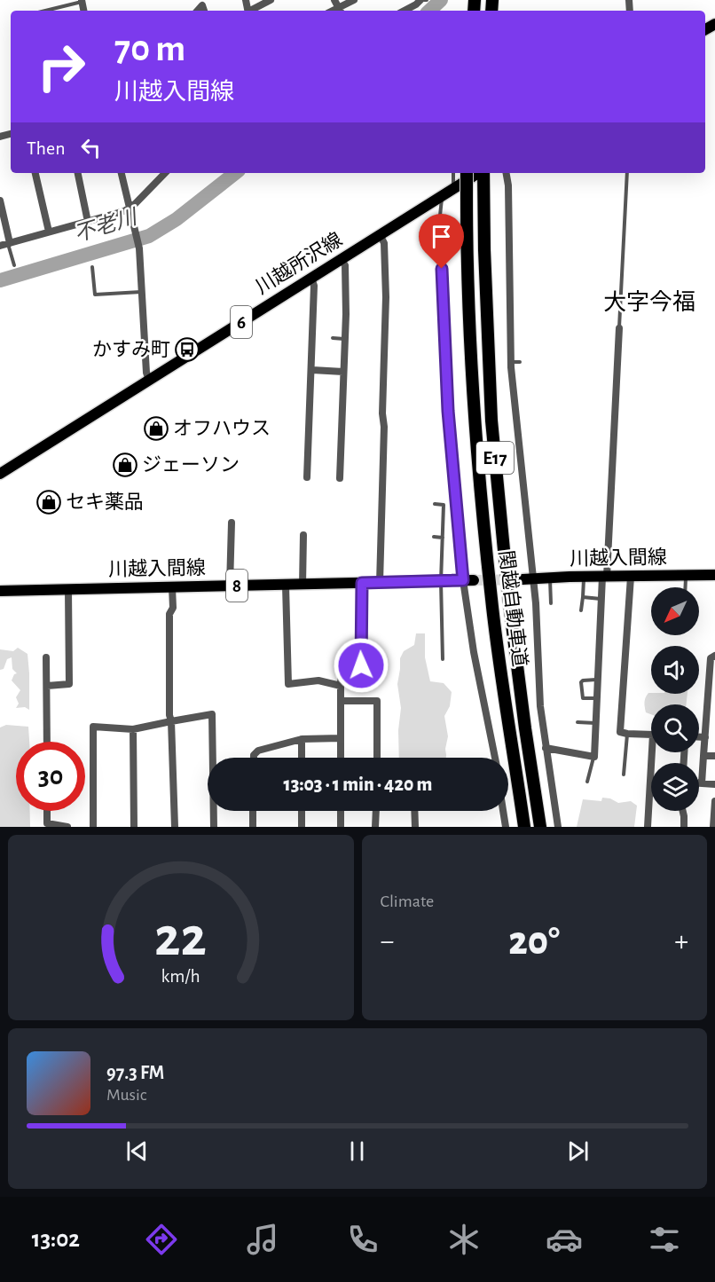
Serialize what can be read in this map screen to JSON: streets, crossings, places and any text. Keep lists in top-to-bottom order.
{
  "streets": {
    "highway": ["E17", "関越自動車道"],
    "main road": [
      "川越所沢線",
      "6",
      "川越入間線",
      "8"
    ]
  },
  "districts": ["大字今福"],
  "water": ["不老川"],
  "places": {
    "bus stop": ["かすみ町"],
    "shop": ["オフハウス", "ジェーソン", "セキ薬品"]
  },
  "north": "bottom left",
  "page": {
    "turn": ["70 m", "川越入間線"],
    "then": "Then",
    "limit": "30",
    "trip": "13:03 · 1 min · 420 m",
    "tile": "Climate",
    "heat": ["−", "20°", "+"],
    "song": ["97.3 FM", "Music"],
    "tabs": "13:02",
    "gauge": ["22", "km/h"]
  }
}
